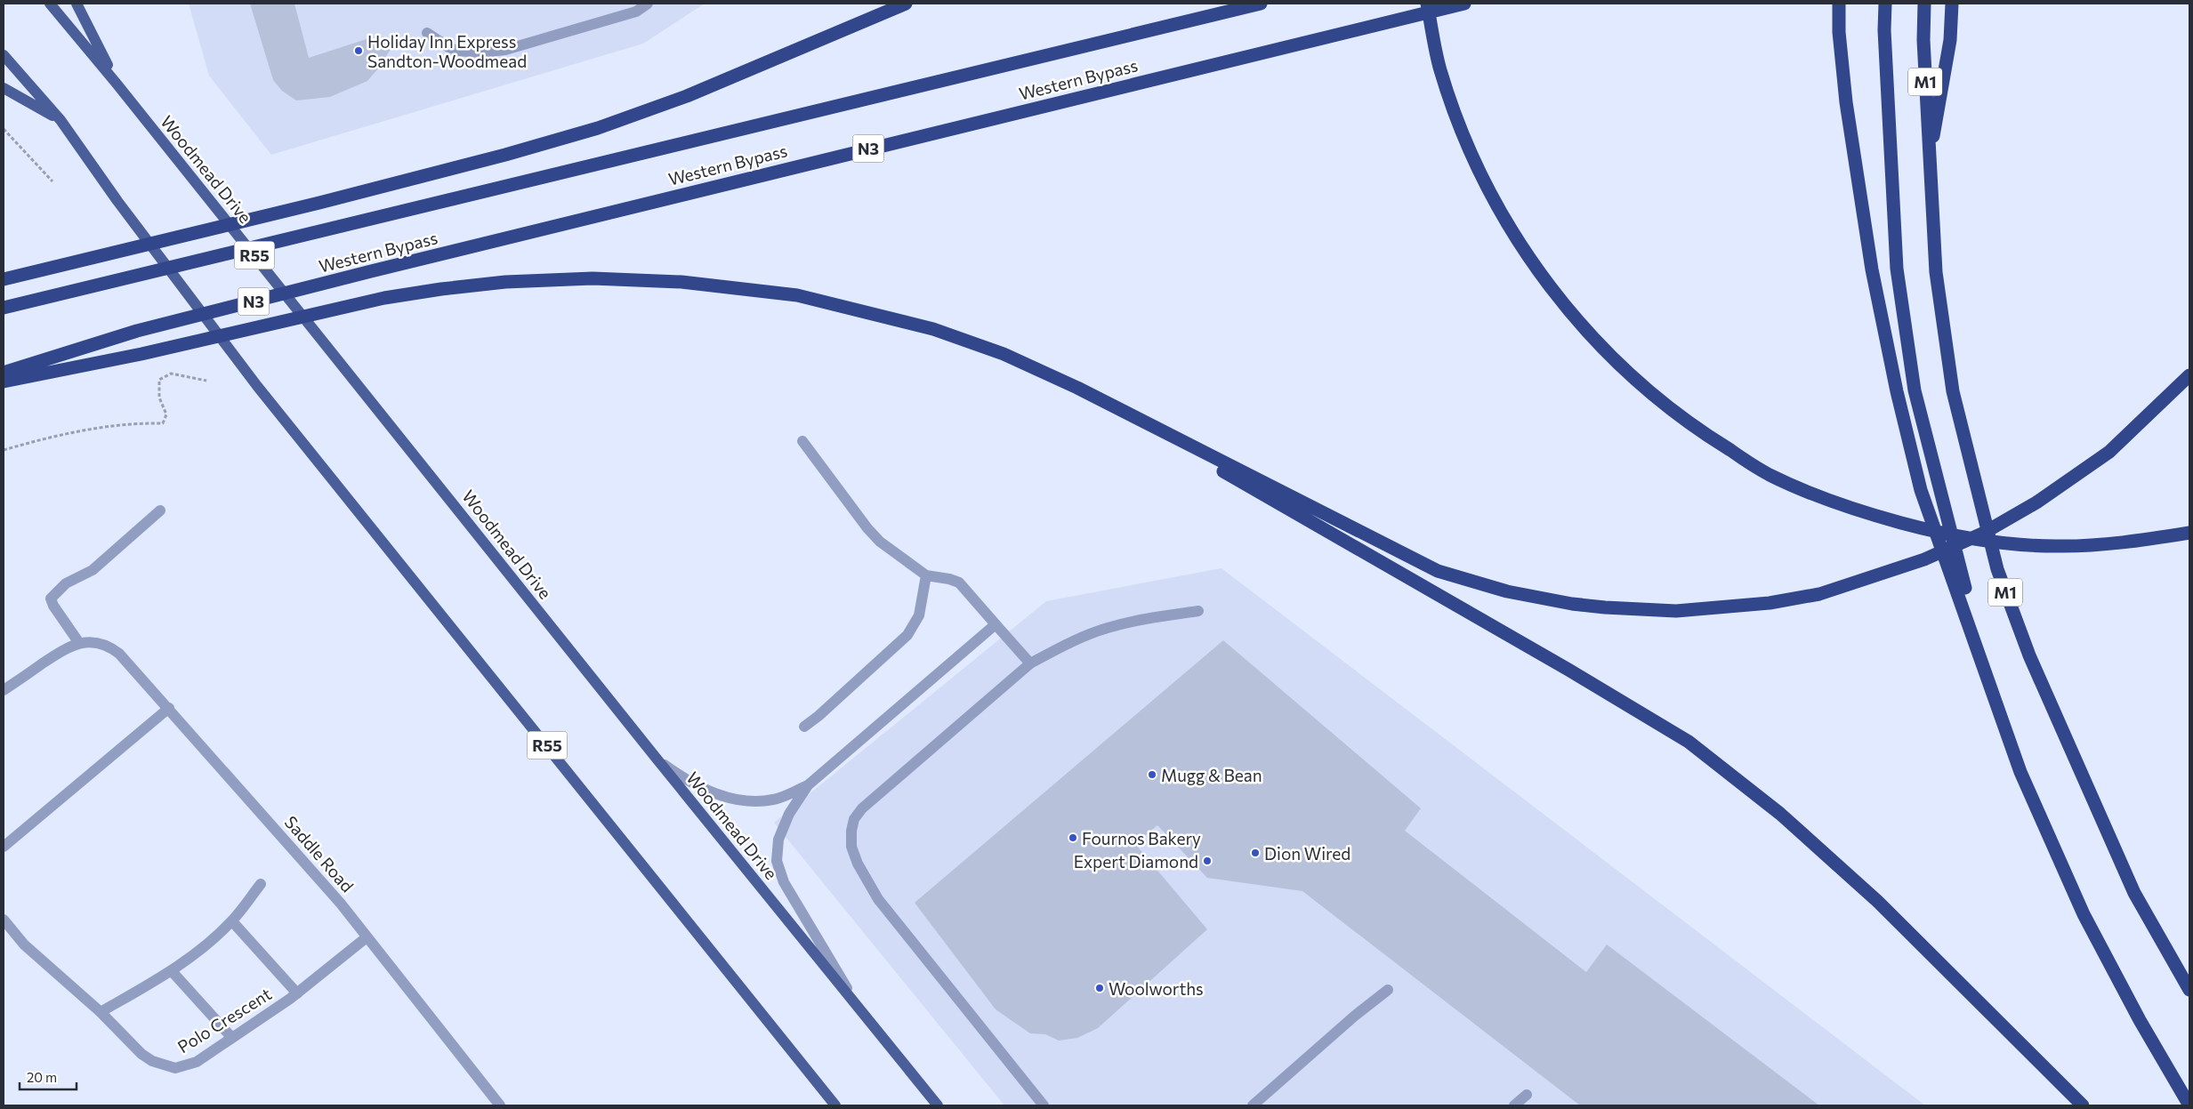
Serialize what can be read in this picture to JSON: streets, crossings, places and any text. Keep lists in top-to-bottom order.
{
  "streets": {
    "highway": ["Western Bypass", "M1", "N3"],
    "main road": ["Woodmead Drive", "R55"],
    "street": ["Saddle Road", "Polo Crescent"]
  },
  "crossings": [
    ["Saddle Road", "Polo Crescent"]
  ],
  "places": [
    "Holiday Inn Express Sandton-Woodmead",
    "Mugg & Bean",
    "Fournos Bakery",
    "Dion Wired",
    "Expert Diamond",
    "Woolworths"
  ],
  "scale_bar": "20 m"
}
